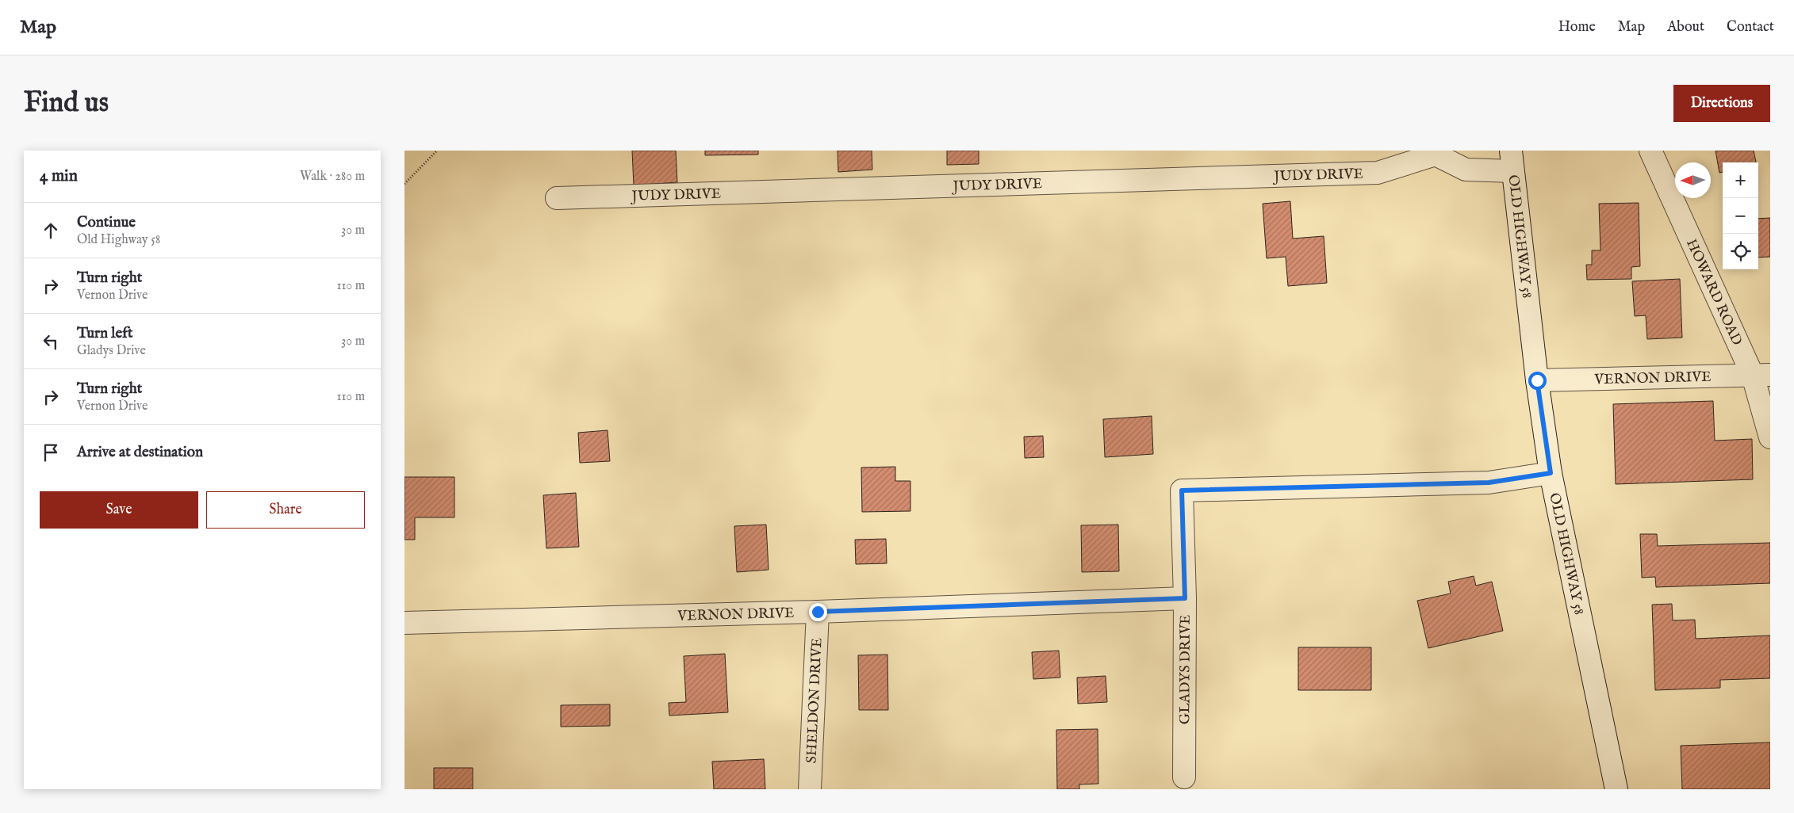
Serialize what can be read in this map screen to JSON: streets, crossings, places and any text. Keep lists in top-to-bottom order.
{
  "streets": {
    "street": [
      "JUDY DRIVE",
      "OLD HIGHWAY 58",
      "HOWARD ROAD",
      "VERNON DRIVE",
      "GLADYS DRIVE",
      "SHELDON DRIVE"
    ]
  },
  "crossings": [
    ["OLD HIGHWAY 58", "VERNON DRIVE"],
    ["OLD HIGHWAY 58", "GLADYS DRIVE"],
    ["HOWARD ROAD", "VERNON DRIVE"],
    ["VERNON DRIVE", "GLADYS DRIVE"],
    ["VERNON DRIVE", "SHELDON DRIVE"]
  ],
  "north": "left",
  "page": {
    "header": "Map",
    "nav": [
      "Home",
      "Map",
      "About",
      "Contact"
    ],
    "buttons": [
      "Directions",
      ["Save", "Share"]
    ],
    "title": "Find us",
    "heading": ["4 min", "Walk · 280 m"],
    "map_buttons": ["+", "−"],
    "list": [
      ["Continue", "Old Highway 58", "30 m"],
      ["Turn right", "Vernon Drive", "110 m"],
      ["Turn left", "Gladys Drive", "30 m"],
      ["Turn right", "Vernon Drive", "110 m"],
      "Arrive at destination"
    ]
  }
}
